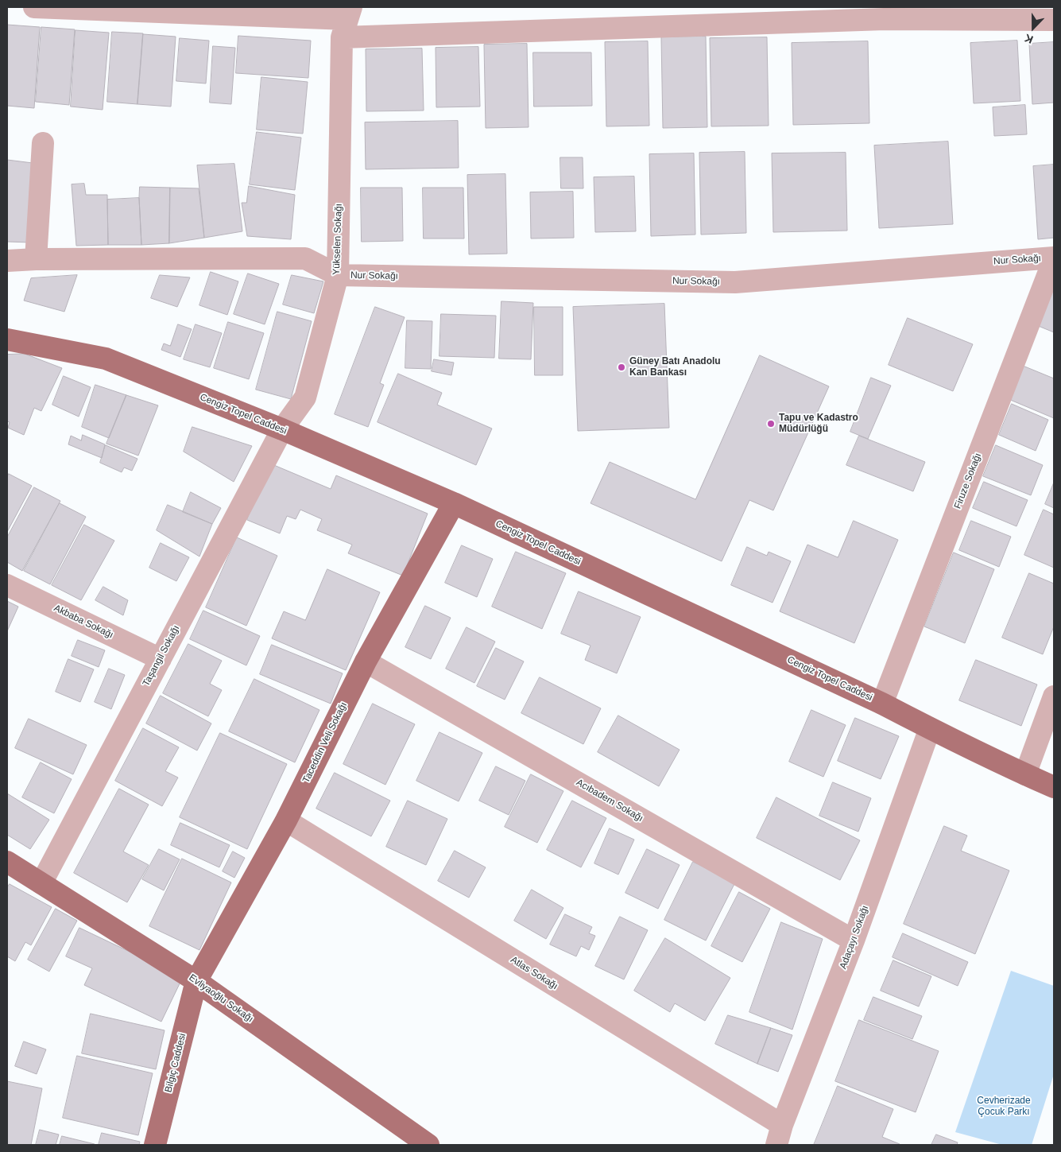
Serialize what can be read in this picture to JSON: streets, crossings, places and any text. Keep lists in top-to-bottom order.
{
  "streets": {
    "main road": [
      "Cengiz Topel Caddesi",
      "Taceddin Veli Sokağı",
      "Evliyaoğlu Sokağı",
      "Bilgiç Caddesi"
    ],
    "street": [
      "Yükselen Sokağı",
      "Nur Sokağı",
      "Firuze Sokağı",
      "Akbaba Sokağı",
      "Taşangil Sokağı",
      "Acıbadem Sokağı",
      "Adaçayı Sokağı",
      "Atlas Sokağı"
    ]
  },
  "crossings": [
    ["Yükselen Sokağı", "Nur Sokağı"],
    ["Yükselen Sokağı", "Cengiz Topel Caddesi"],
    ["Yükselen Sokağı", "Taşangil Sokağı"],
    ["Nur Sokağı", "Firuze Sokağı"],
    ["Cengiz Topel Caddesi", "Firuze Sokağı"],
    ["Cengiz Topel Caddesi", "Taşangil Sokağı"],
    ["Cengiz Topel Caddesi", "Taceddin Veli Sokağı"],
    ["Cengiz Topel Caddesi", "Adaçayı Sokağı"],
    ["Akbaba Sokağı", "Taşangil Sokağı"],
    ["Taşangil Sokağı", "Evliyaoğlu Sokağı"],
    ["Taceddin Veli Sokağı", "Acıbadem Sokağı"],
    ["Taceddin Veli Sokağı", "Atlas Sokağı"],
    ["Taceddin Veli Sokağı", "Evliyaoğlu Sokağı"],
    ["Taceddin Veli Sokağı", "Bilgiç Caddesi"],
    ["Acıbadem Sokağı", "Adaçayı Sokağı"],
    ["Adaçayı Sokağı", "Atlas Sokağı"],
    ["Evliyaoğlu Sokağı", "Bilgiç Caddesi"]
  ],
  "parks": ["Cevherizade Çocuk Parkı"],
  "places": ["Güney Batı Anadolu Kan Bankası", "Tapu ve Kadastro Müdürlüğü"],
  "north": "bottom"
}
